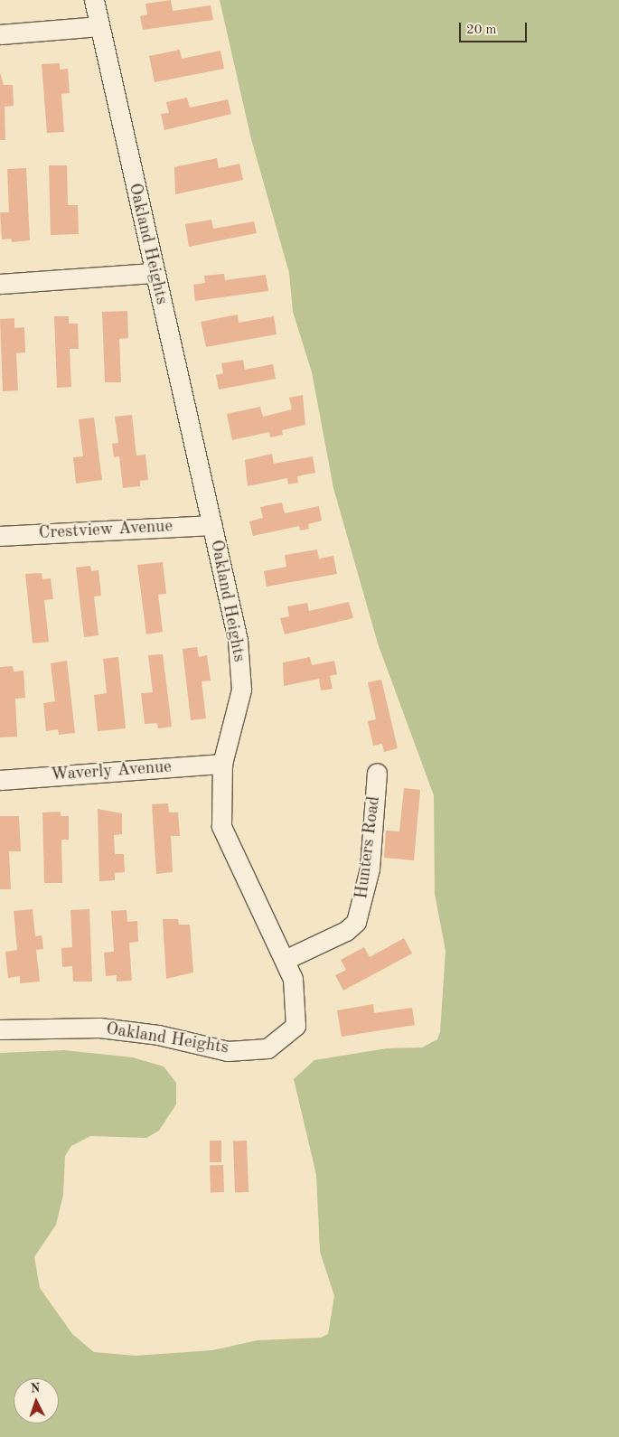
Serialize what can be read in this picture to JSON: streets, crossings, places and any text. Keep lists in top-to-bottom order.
{
  "streets": {
    "street": [
      "Oakland Heights",
      "Crestview Avenue",
      "Waverly Avenue",
      "Hunters Road"
    ]
  },
  "crossings": [
    ["Oakland Heights", "Crestview Avenue"],
    ["Oakland Heights", "Waverly Avenue"],
    ["Oakland Heights", "Hunters Road"]
  ],
  "scale_bar": "20 m",
  "north": "top"
}
